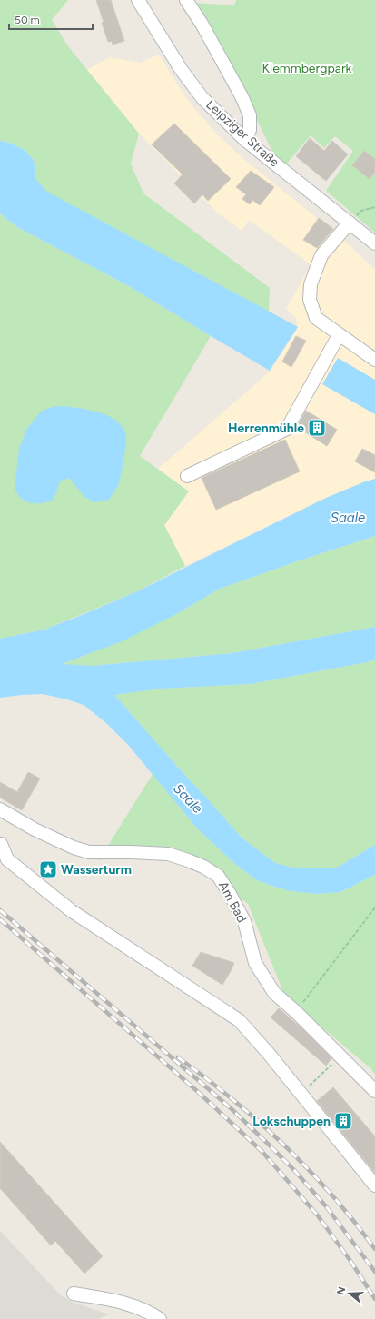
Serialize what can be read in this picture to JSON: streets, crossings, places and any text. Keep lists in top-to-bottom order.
{
  "streets": {
    "street": ["Leipziger Straße", "Am Bad"]
  },
  "water": ["Saale"],
  "parks": ["Klemmbergpark"],
  "places": {
    "building": ["Herrenmühle", "Lokschuppen"],
    "place": ["Wasserturm"]
  },
  "scale_bar": "50 m",
  "north": "left"
}
